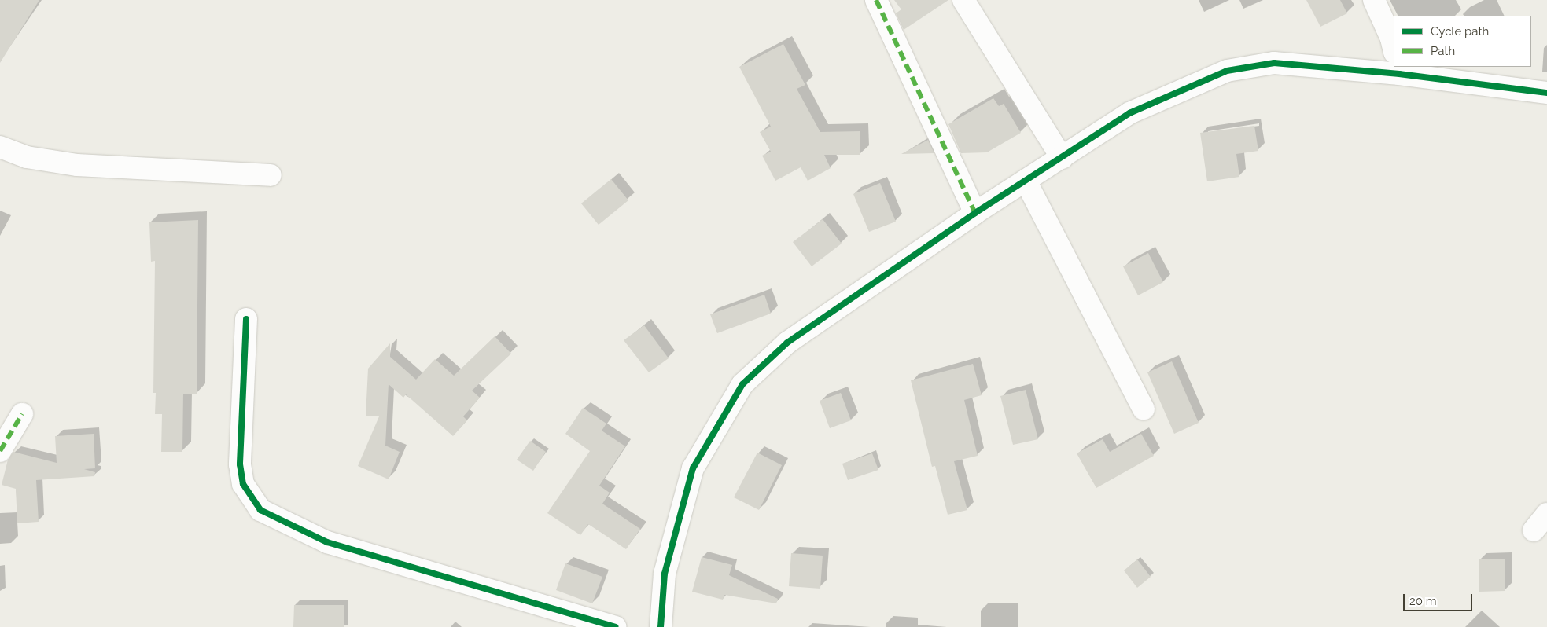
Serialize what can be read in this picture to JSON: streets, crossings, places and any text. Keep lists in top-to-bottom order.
{
  "legend": ["Cycle path", "Path"],
  "scale_bar": "20 m"
}
